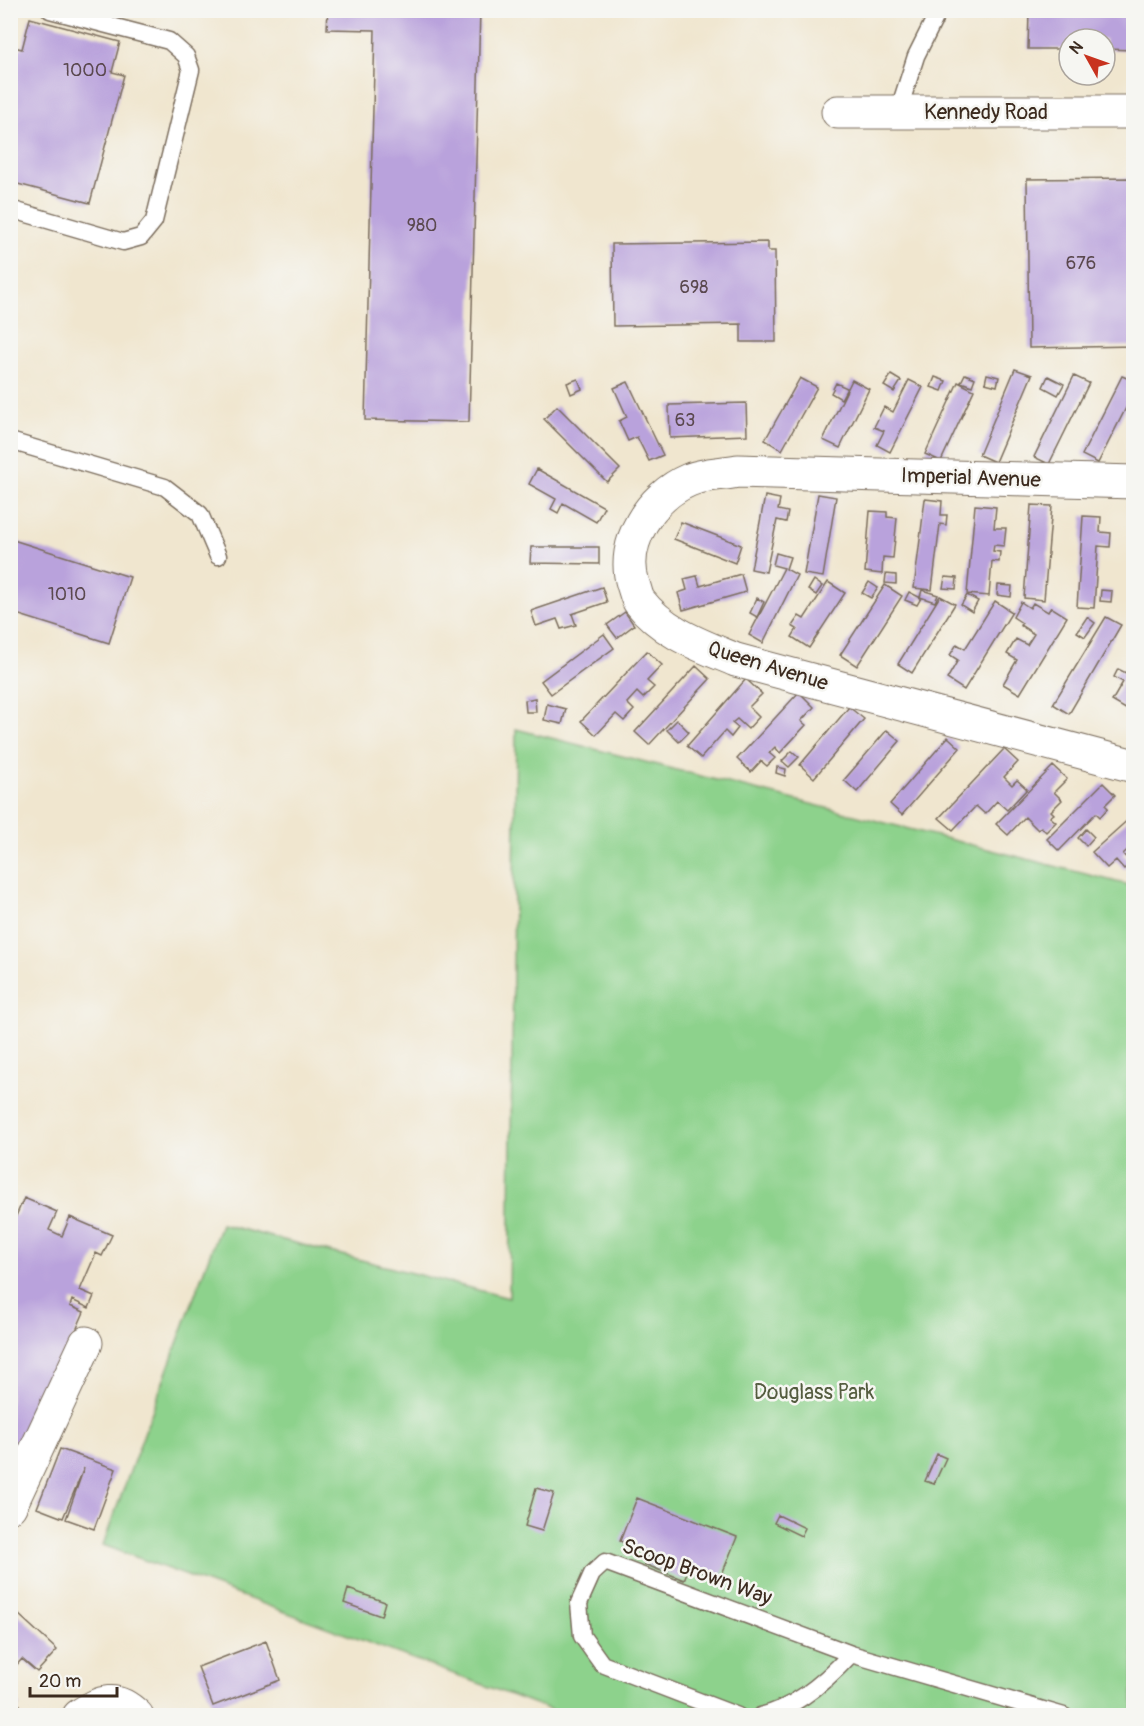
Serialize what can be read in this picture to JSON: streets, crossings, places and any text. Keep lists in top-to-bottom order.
{
  "streets": {
    "street": ["Kennedy Road", "Imperial Avenue", "Queen Avenue"],
    "lane": ["Scoop Brown Way"]
  },
  "crossings": [
    ["Imperial Avenue", "Queen Avenue"]
  ],
  "parks": ["Douglass Park"],
  "house_numbers": [
    "1000",
    "980",
    "676",
    "698",
    "63",
    "1010"
  ],
  "scale_bar": "20 m",
  "north": "top left"
}
